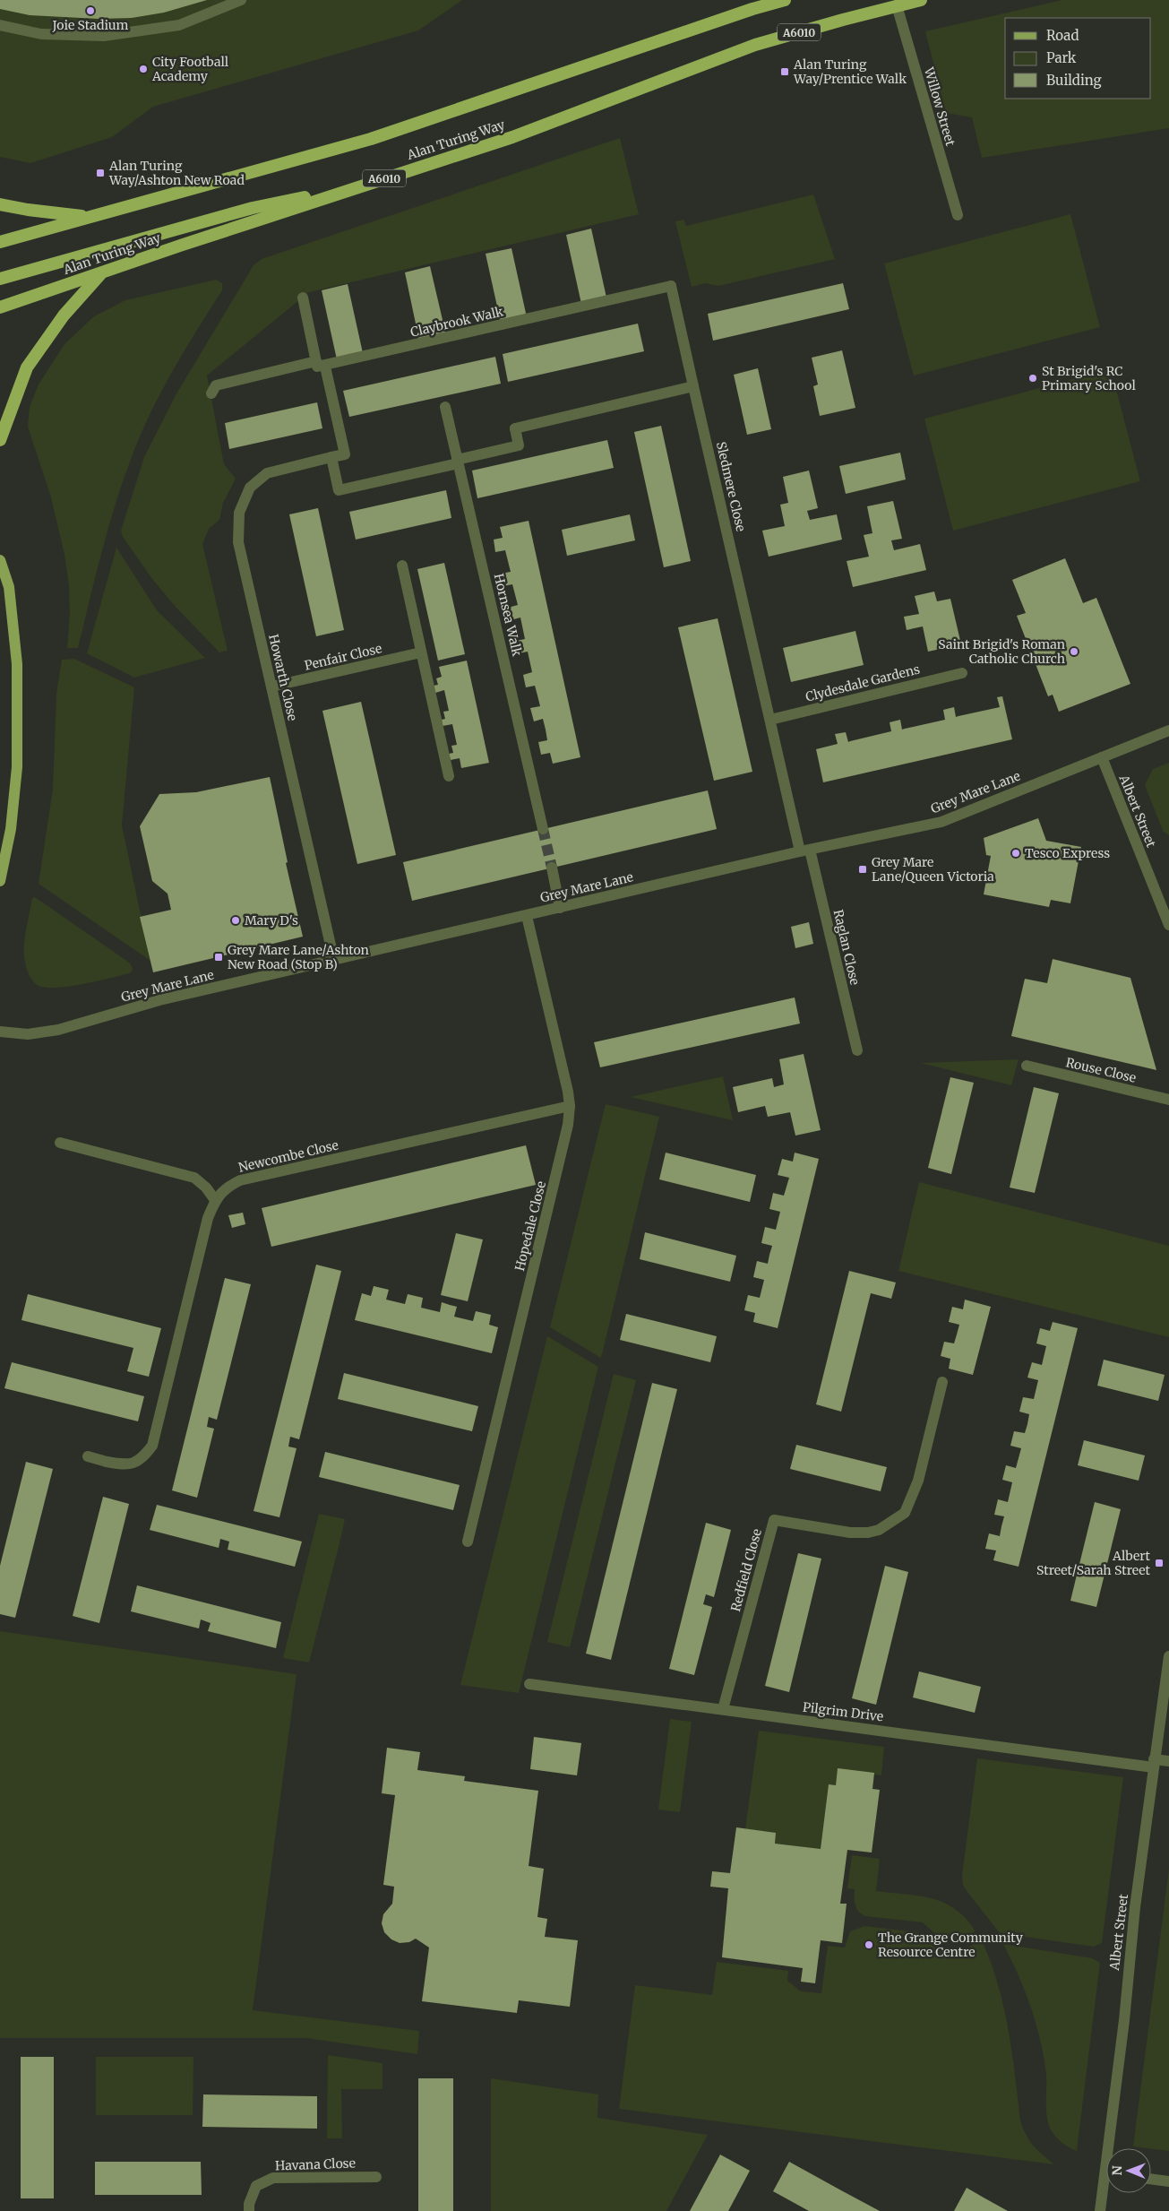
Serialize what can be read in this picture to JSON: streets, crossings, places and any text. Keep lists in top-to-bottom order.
{
  "streets": {
    "highway": ["A6010", "Alan Turing Way"],
    "street": [
      "Willow Street",
      "Claybrook Walk",
      "Sledmere Close",
      "Hornsea Walk",
      "Penfair Close",
      "Howarth Close",
      "Clydesdale Gardens",
      "Grey Mare Lane",
      "Albert Street",
      "Raglan Close",
      "Rouse Close",
      "Newcombe Close",
      "Hopedale Close",
      "Redfield Close",
      "Pilgrim Drive",
      "Havana Close"
    ]
  },
  "crossings": [
    ["Willow Street", "Alan Turing Way"],
    ["Claybrook Walk", "Sledmere Close"],
    ["Sledmere Close", "Clydesdale Gardens"],
    ["Sledmere Close", "Grey Mare Lane"],
    ["Sledmere Close", "Raglan Close"],
    ["Penfair Close", "Howarth Close"],
    ["Howarth Close", "Grey Mare Lane"],
    ["Grey Mare Lane", "Albert Street"],
    ["Grey Mare Lane", "Raglan Close"],
    ["Grey Mare Lane", "Hopedale Close"],
    ["Albert Street", "Pilgrim Drive"],
    ["Newcombe Close", "Hopedale Close"],
    ["Redfield Close", "Pilgrim Drive"]
  ],
  "places": {
    "other": [
      "Joie Stadium",
      "City Football Academy",
      "St Brigid's RC Primary School",
      "Saint Brigid's Roman Catholic Church",
      "Tesco Express",
      "Mary D's",
      "The Grange Community Resource Centre"
    ],
    "transit": [
      "Alan Turing Way/Prentice Walk",
      "Alan Turing Way/Ashton New Road",
      "Grey Mare Lane/Queen Victoria",
      "Grey Mare Lane/Ashton New Road (Stop B)",
      "Albert Street/Sarah Street"
    ]
  },
  "legend": ["Road", "Park", "Building"],
  "north": "left"
}
